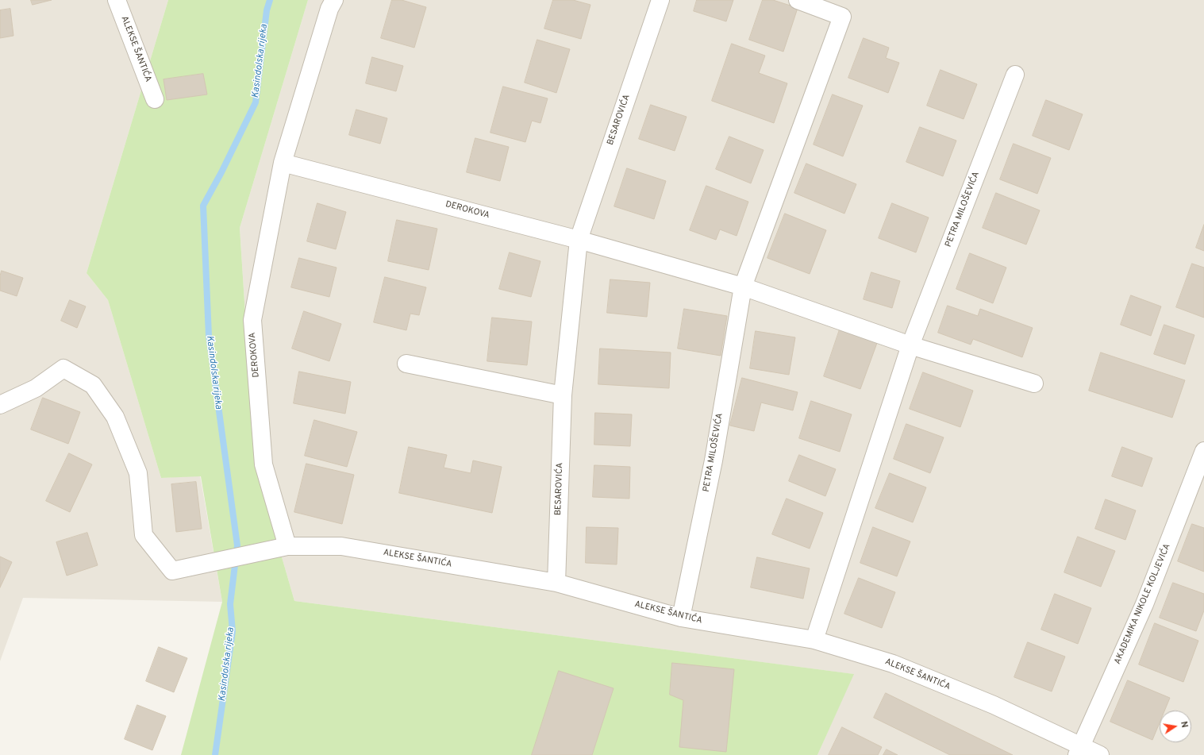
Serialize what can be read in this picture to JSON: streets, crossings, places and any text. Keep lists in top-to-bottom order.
{
  "streets": {
    "street": [
      "ALEKSE ŠANTIĆA",
      "BESAROVIĆA",
      "PETRA MILOŠEVIĆA",
      "DEROKOVA",
      "AKADEMIKA NIKOLE KOLJEVIĆA"
    ]
  },
  "crossings": [
    ["ALEKSE ŠANTIĆA", "BESAROVIĆA"],
    ["ALEKSE ŠANTIĆA", "PETRA MILOŠEVIĆA"],
    ["ALEKSE ŠANTIĆA", "DEROKOVA"],
    ["ALEKSE ŠANTIĆA", "AKADEMIKA NIKOLE KOLJEVIĆA"],
    ["BESAROVIĆA", "DEROKOVA"]
  ],
  "water": ["Kasindolska rijeka"],
  "north": "right"
}
